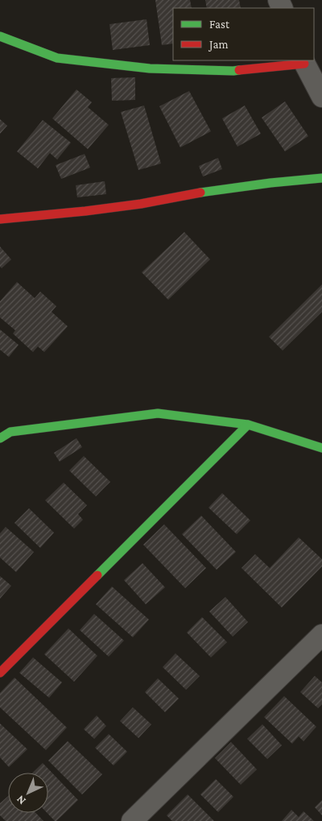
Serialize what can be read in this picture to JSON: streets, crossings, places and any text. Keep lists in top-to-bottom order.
{
  "legend": ["Fast", "Jam"],
  "north": "bottom left"
}
